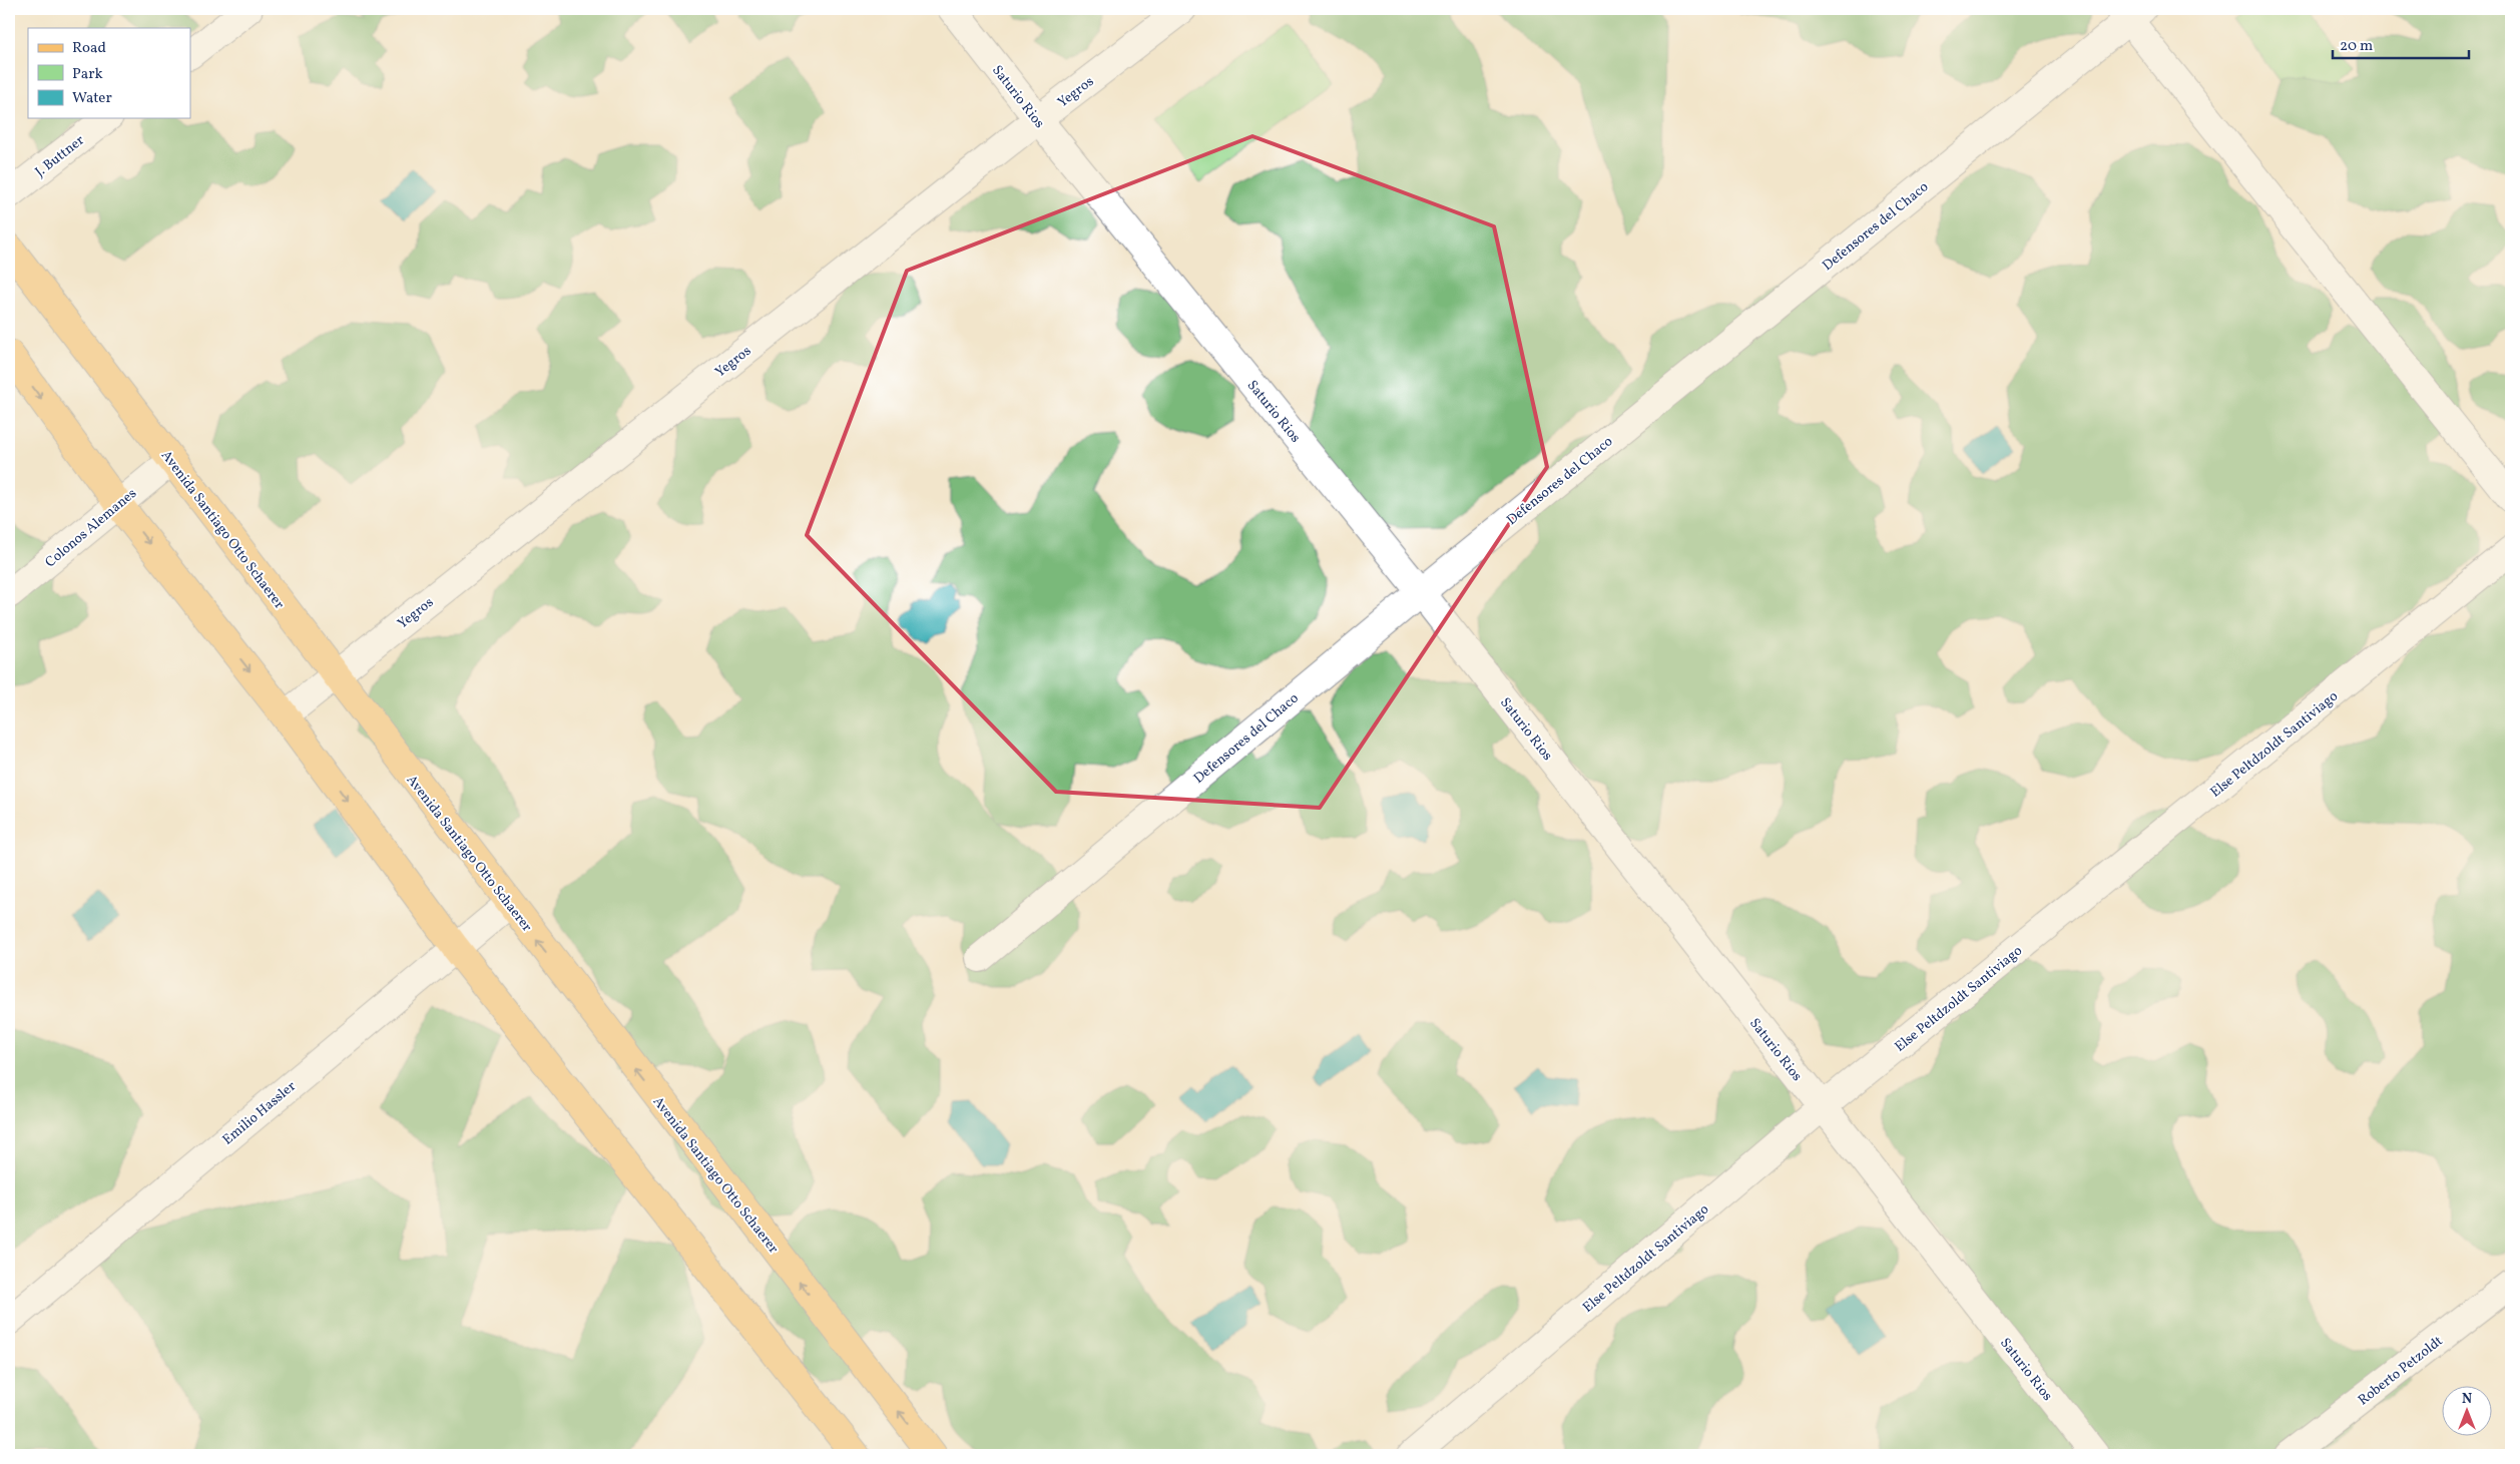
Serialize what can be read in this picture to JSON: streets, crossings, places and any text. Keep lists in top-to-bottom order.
{
  "streets": {
    "main road": ["Avenida Santiago Otto Schaerer"],
    "street": [
      "Yegros",
      "Saturio Rios",
      "J. Buttner",
      "Defensores del Chaco",
      "Colonos Alemanes",
      "Else Peltdzoldt Santiviago",
      "Emilio Hassler",
      "Roberto Petzoldt"
    ]
  },
  "crossings": [
    ["Yegros", "Saturio Rios"],
    ["Yegros", "Avenida Santiago Otto Schaerer"],
    ["Saturio Rios", "Defensores del Chaco"],
    ["Saturio Rios", "Else Peltdzoldt Santiviago"],
    ["Colonos Alemanes", "Avenida Santiago Otto Schaerer"],
    ["Avenida Santiago Otto Schaerer", "Emilio Hassler"]
  ],
  "legend": ["Road", "Park", "Water"],
  "scale_bar": "20 m",
  "north": "top"
}
